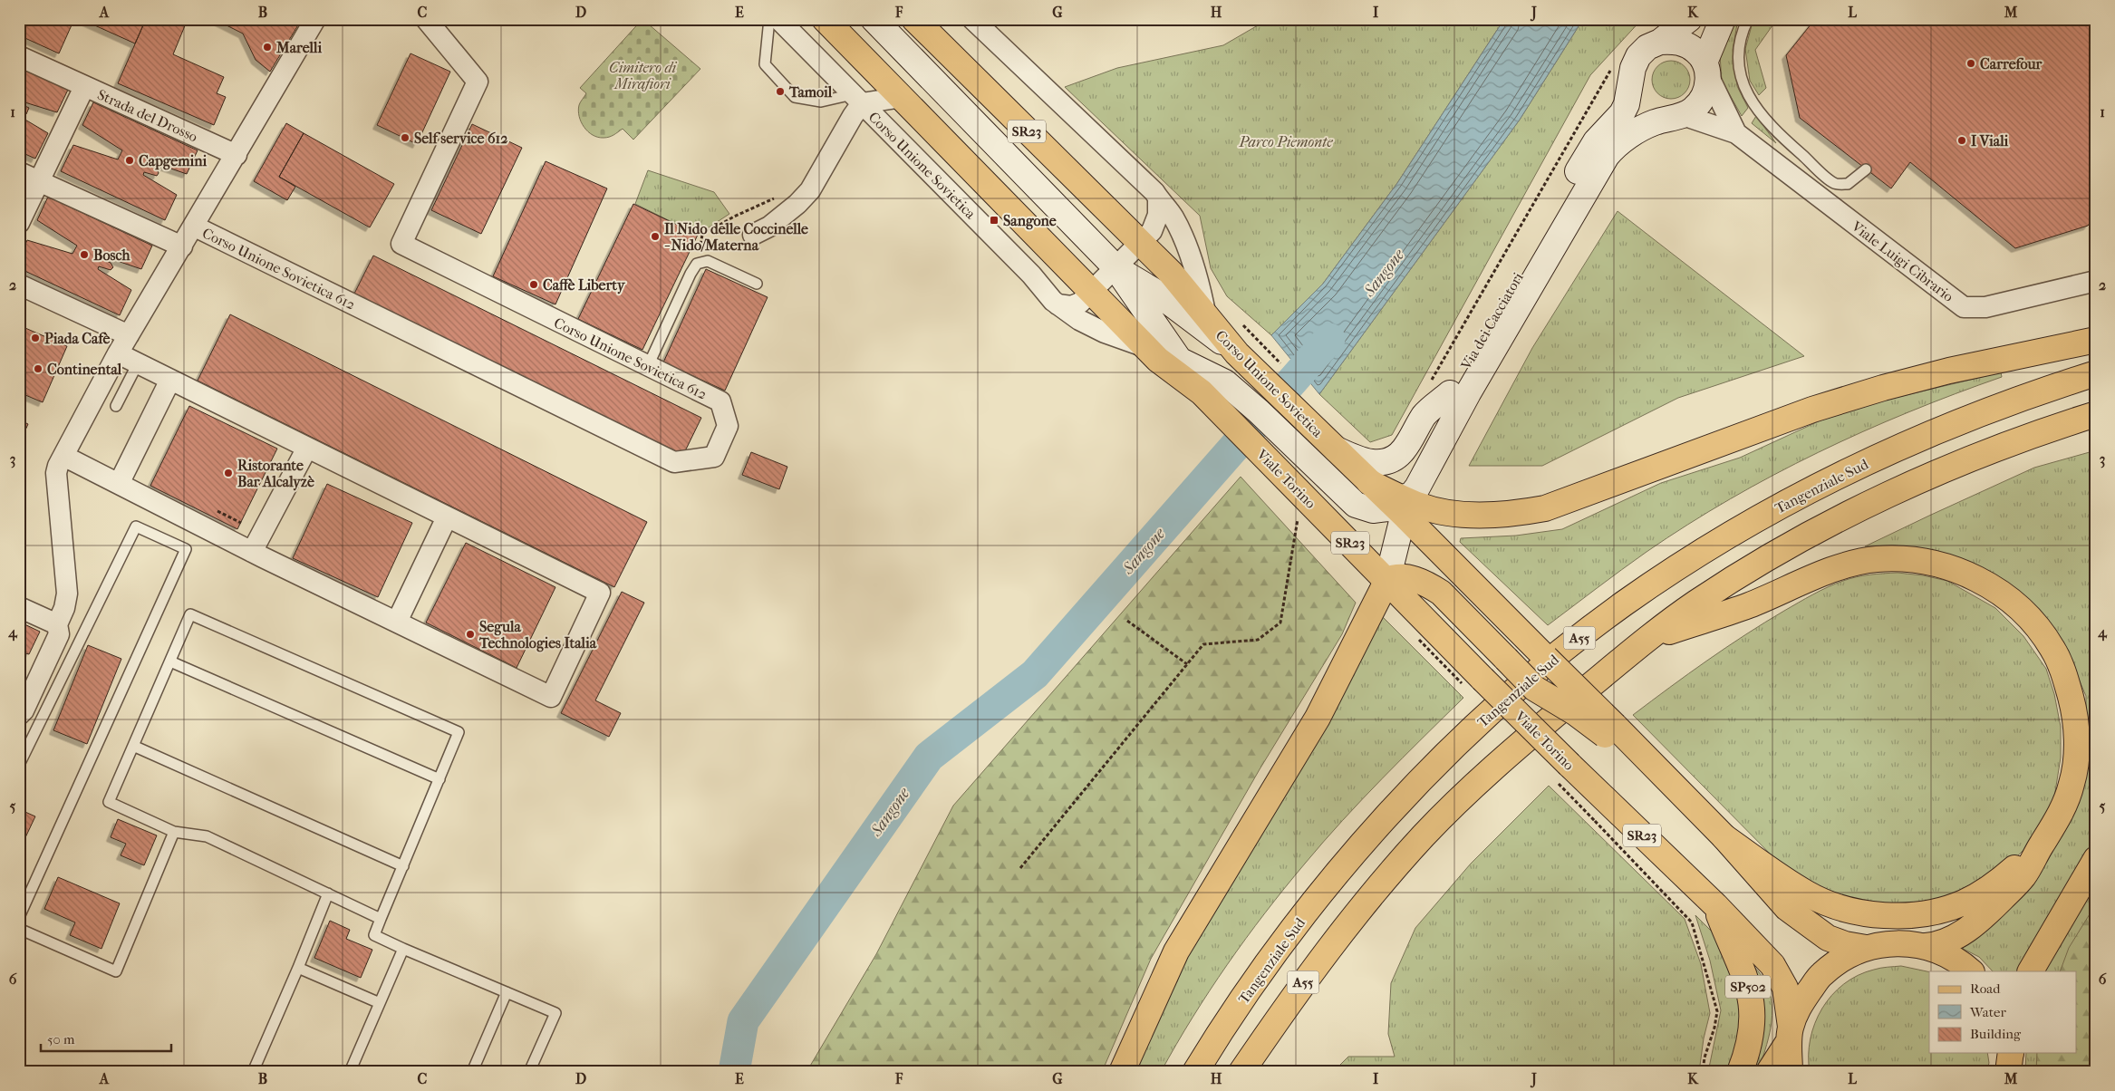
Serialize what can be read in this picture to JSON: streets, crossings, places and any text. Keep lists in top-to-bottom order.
{
  "streets": {
    "main road": [
      "SR23",
      "Corso Unione Sovietica",
      "Viale Torino",
      "Tangenziale Sud",
      "A55",
      "SP502"
    ],
    "street": [
      "Strada del Drosso",
      "Viale Luigi Cibrario",
      "Corso Unione Sovietica 612",
      "Via dei Cacciatori"
    ]
  },
  "crossings": [
    ["Strada del Drosso", "Corso Unione Sovietica 612"],
    ["SR23", "Corso Unione Sovietica"],
    ["SR23", "Via dei Cacciatori"],
    ["Corso Unione Sovietica", "Viale Torino"],
    ["Via dei Cacciatori", "Viale Torino"],
    ["Viale Torino", "SP502"]
  ],
  "water": ["Sangone"],
  "parks": ["Cimitero di Mirafiori", "Parco Piemonte"],
  "places": {
    "other": [
      "Marelli",
      "Carrefour",
      "Tamoil",
      "Self service 612",
      "I Viali",
      "Capgemini",
      "Il Nido delle Coccinelle - Nido/Materna",
      "Bosch",
      "Caffè Liberty",
      "Piada Cafè",
      "Continental",
      "Ristorante Bar Alcalyzè",
      "Segula Technologies Italia"
    ],
    "transit": ["Sangone"]
  },
  "legend": ["Road", "Water", "Building"],
  "scale_bar": "50 m",
  "grid": {
    "columns": [
      "A",
      "B",
      "C",
      "D",
      "E",
      "F",
      "G",
      "H",
      "I",
      "J",
      "K",
      "L",
      "M"
    ],
    "rows": [
      "1",
      "2",
      "3",
      "4",
      "5",
      "6"
    ]
  }
}
